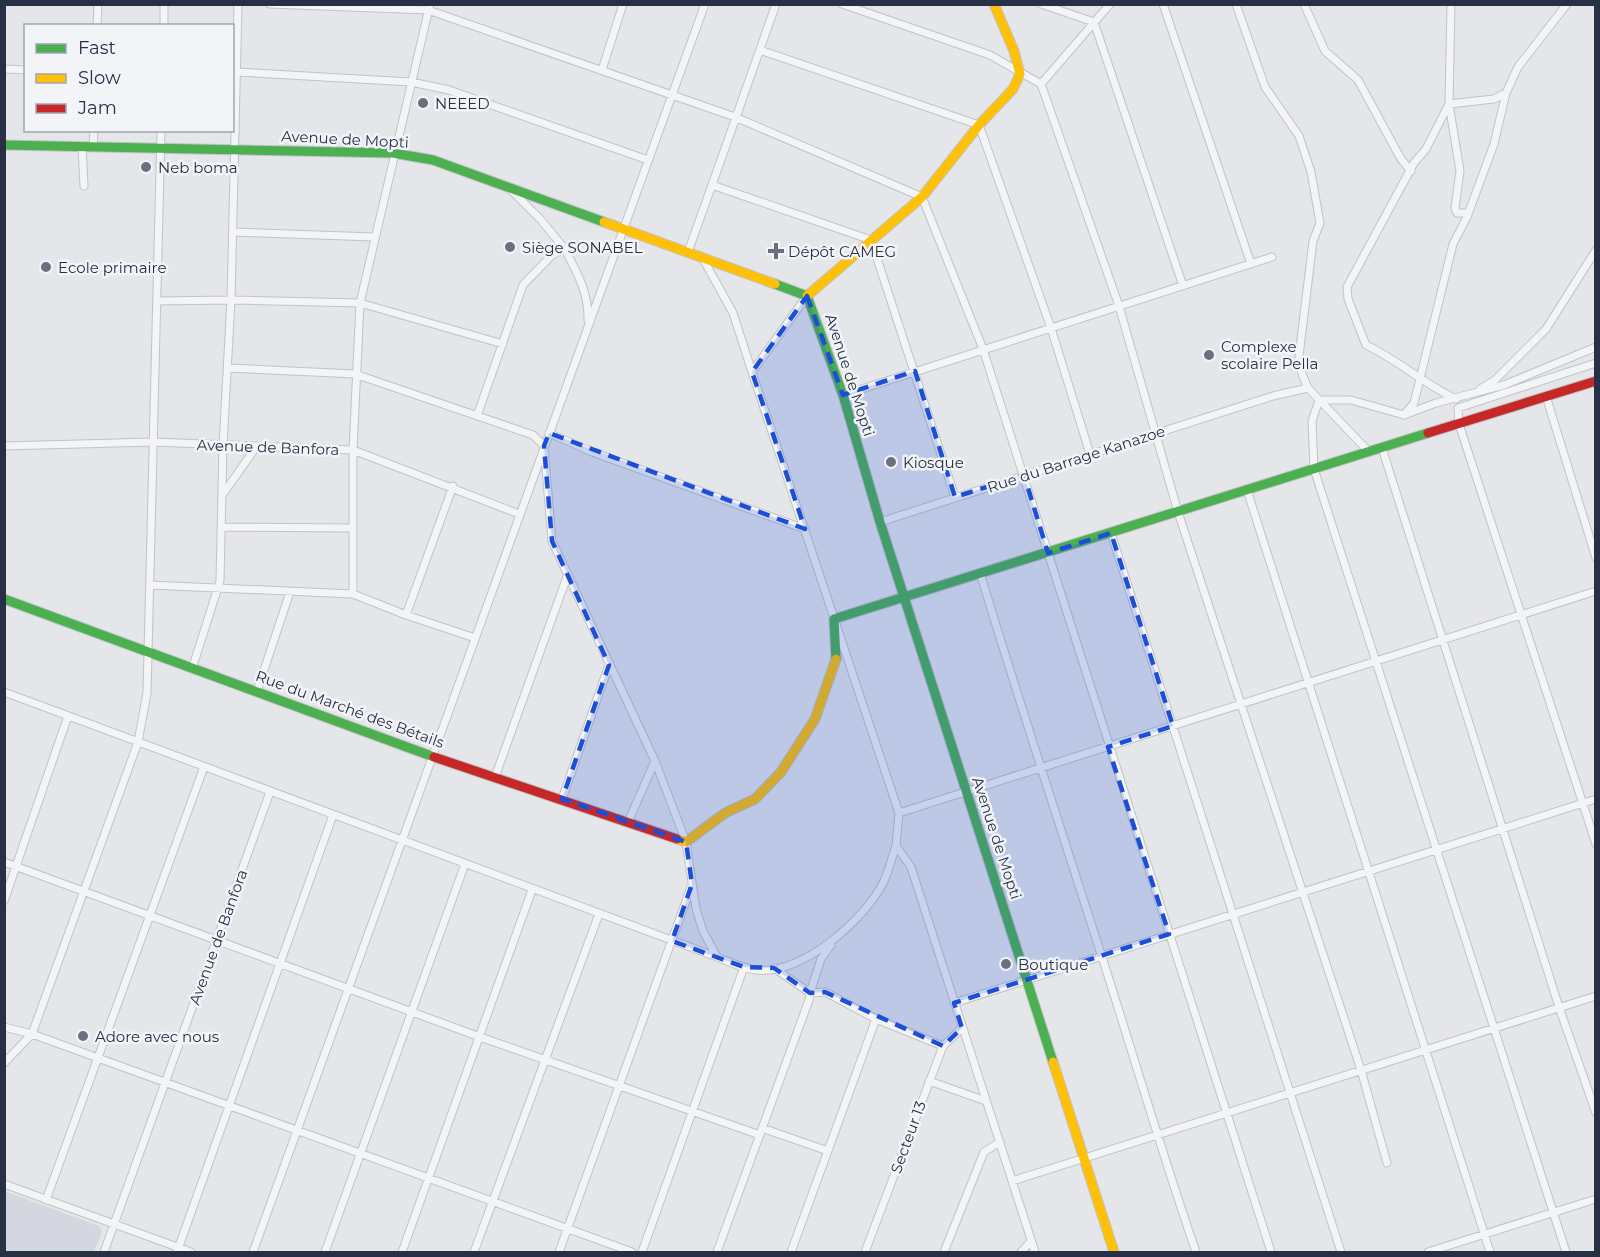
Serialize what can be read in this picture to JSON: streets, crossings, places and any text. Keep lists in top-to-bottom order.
{
  "streets": {
    "street": [
      "Avenue de Mopti",
      "Avenue de Banfora",
      "Rue du Barrage Kanazoe",
      "Rue du Marché des Bétails",
      "Secteur 13"
    ]
  },
  "crossings": [
    ["Avenue de Mopti", "Rue du Barrage Kanazoe"]
  ],
  "places": {
    "other": [
      "NEEED",
      "Neb boma",
      "Siège SONABEL",
      "Ecole primaire",
      "Complexe scolaire Pella",
      "Kiosque",
      "Boutique",
      "Adore avec nous"
    ],
    "health": ["Dépôt CAMEG"]
  },
  "legend": ["Fast", "Slow", "Jam"]
}
